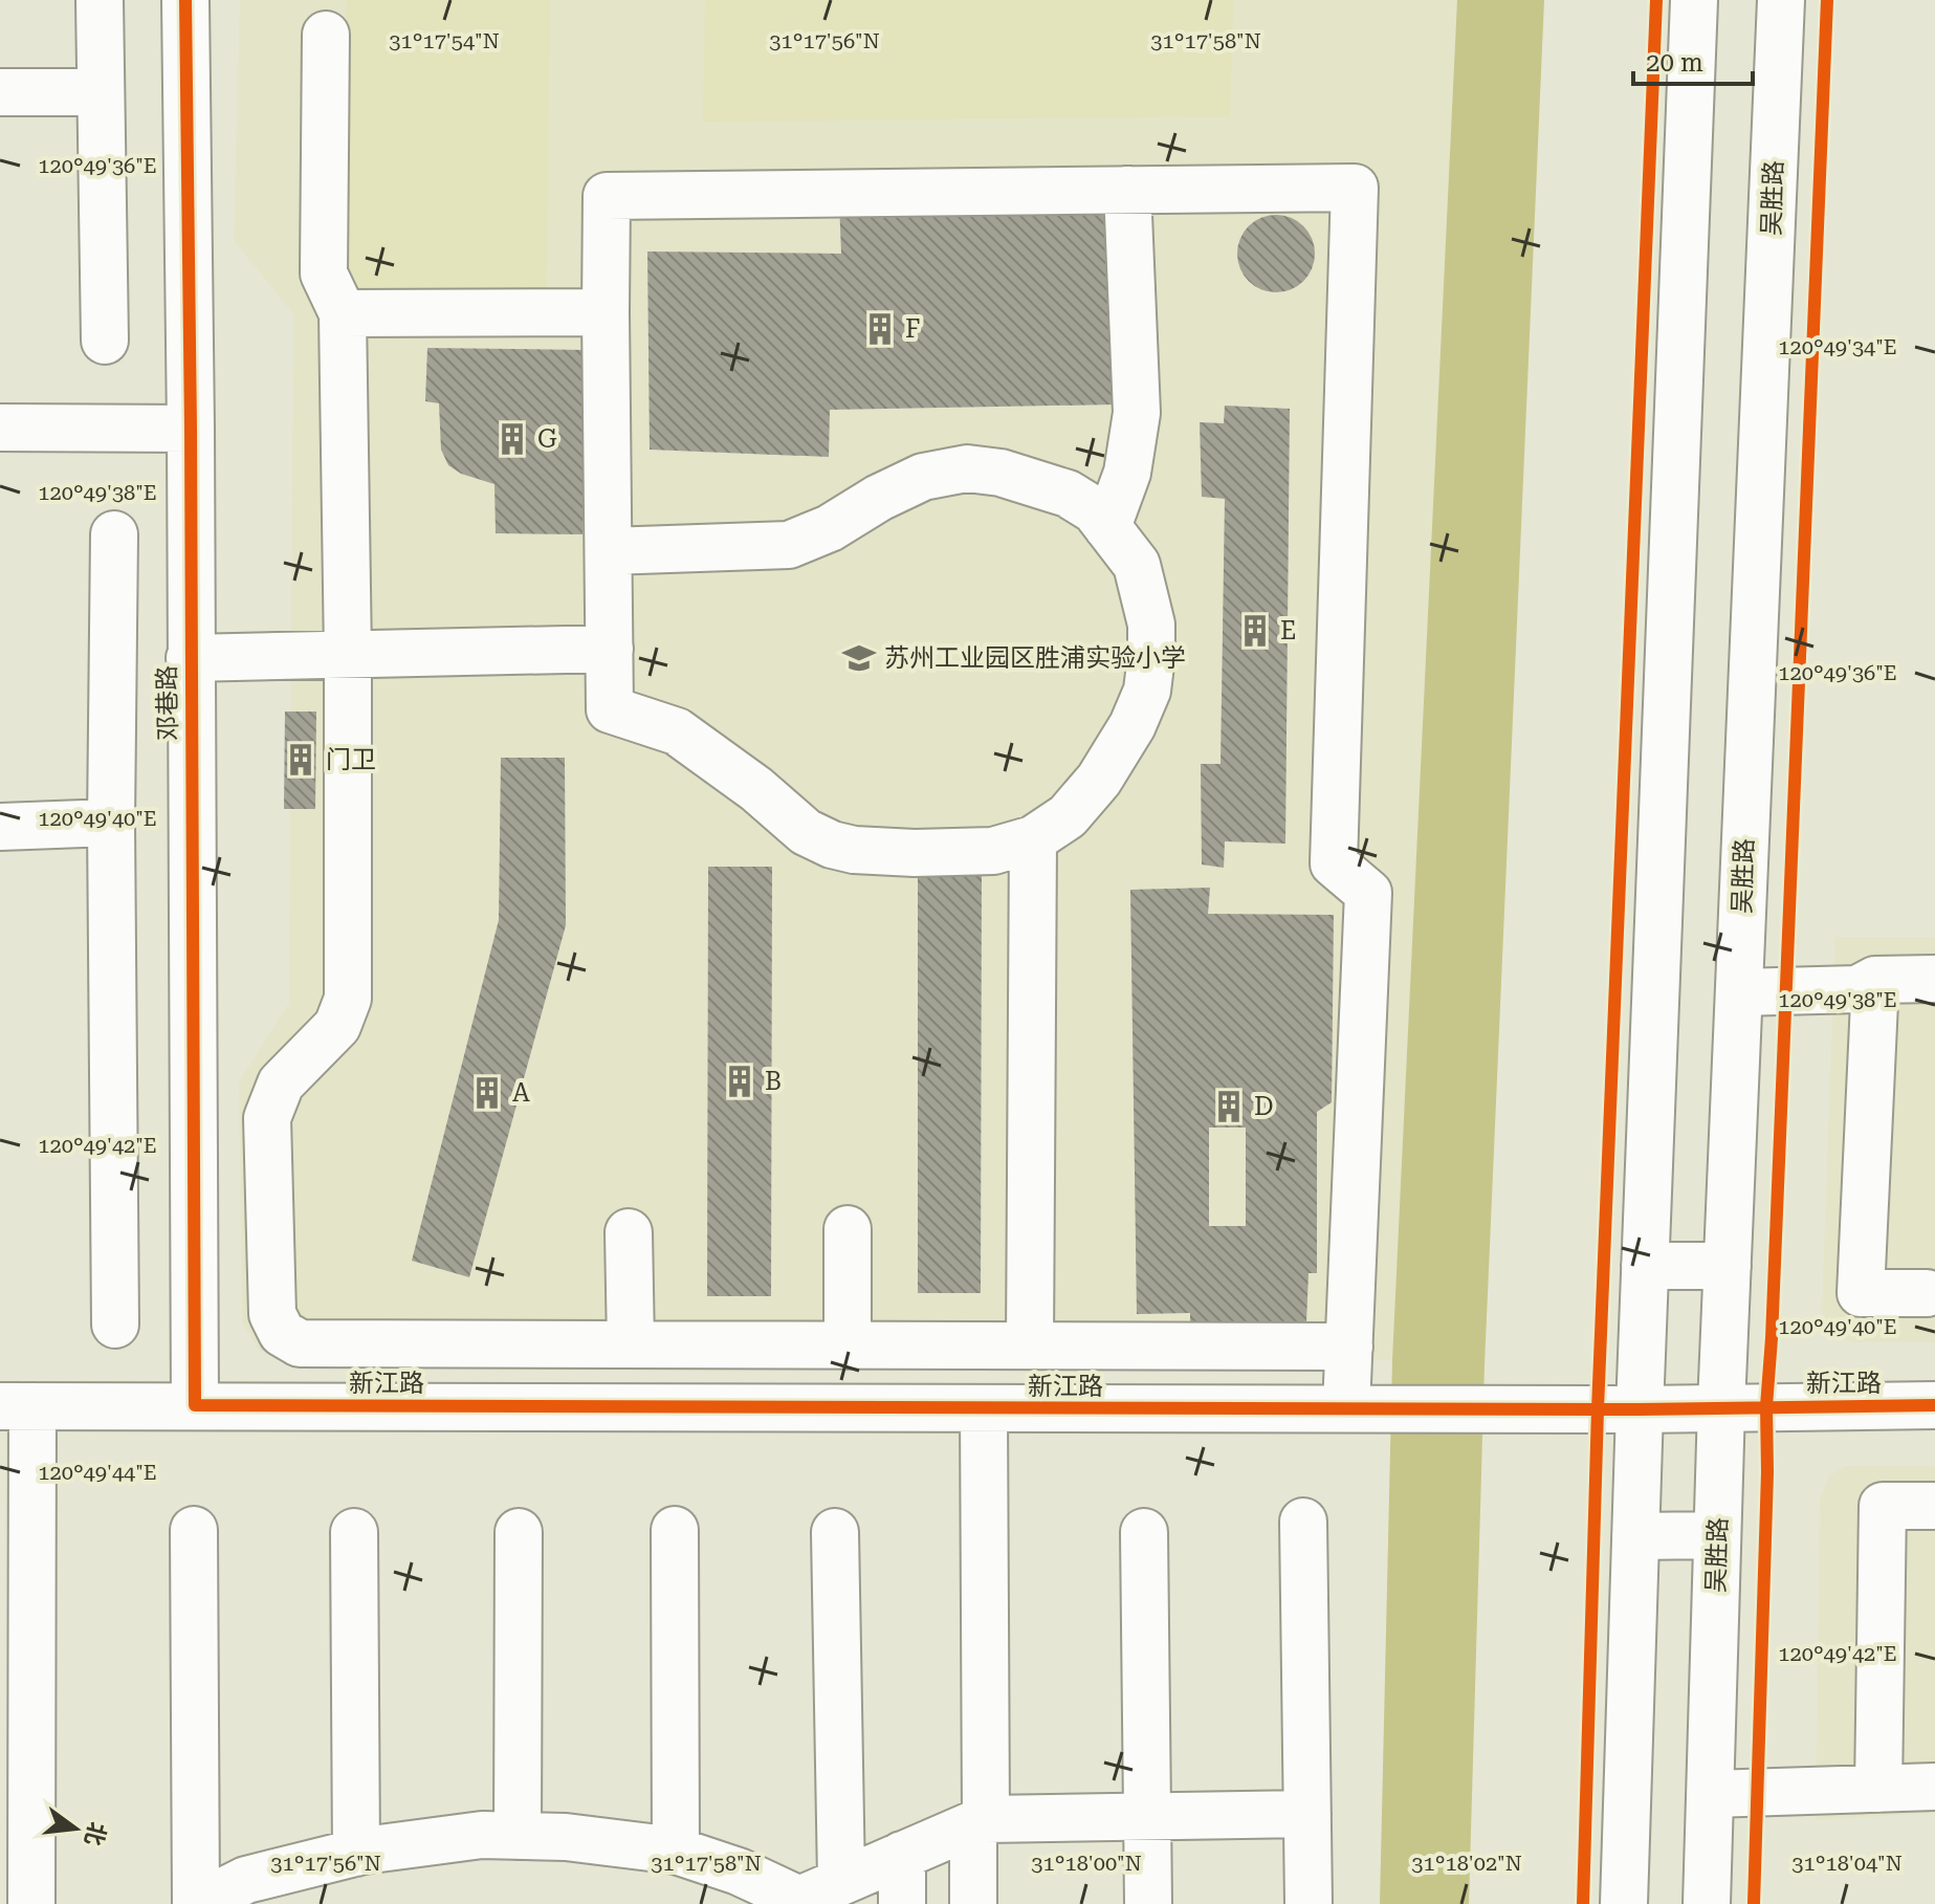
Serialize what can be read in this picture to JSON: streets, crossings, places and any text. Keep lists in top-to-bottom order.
{
  "streets": {
    "street": ["吴胜路", "邓巷路", "新江路"]
  },
  "crossings": [
    ["吴胜路", "新江路"],
    ["邓巷路", "新江路"]
  ],
  "places": {
    "building": [
      "F",
      "G",
      "E",
      "门卫",
      "B",
      "A",
      "D"
    ],
    "school or university": ["苏州工业园区胜浦实验小学"]
  },
  "scale_bar": "20 m",
  "north": "right",
  "coordinates": [
    "31°17'54\"N",
    "31°17'56\"N",
    "31°17'58\"N",
    "120°49'36\"E",
    "120°49'34\"E",
    "120°49'38\"E",
    "120°49'40\"E",
    "120°49'42\"E",
    "120°49'44\"E",
    "31°18'00\"N",
    "31°18'02\"N",
    "31°18'04\"N"
  ]
}
